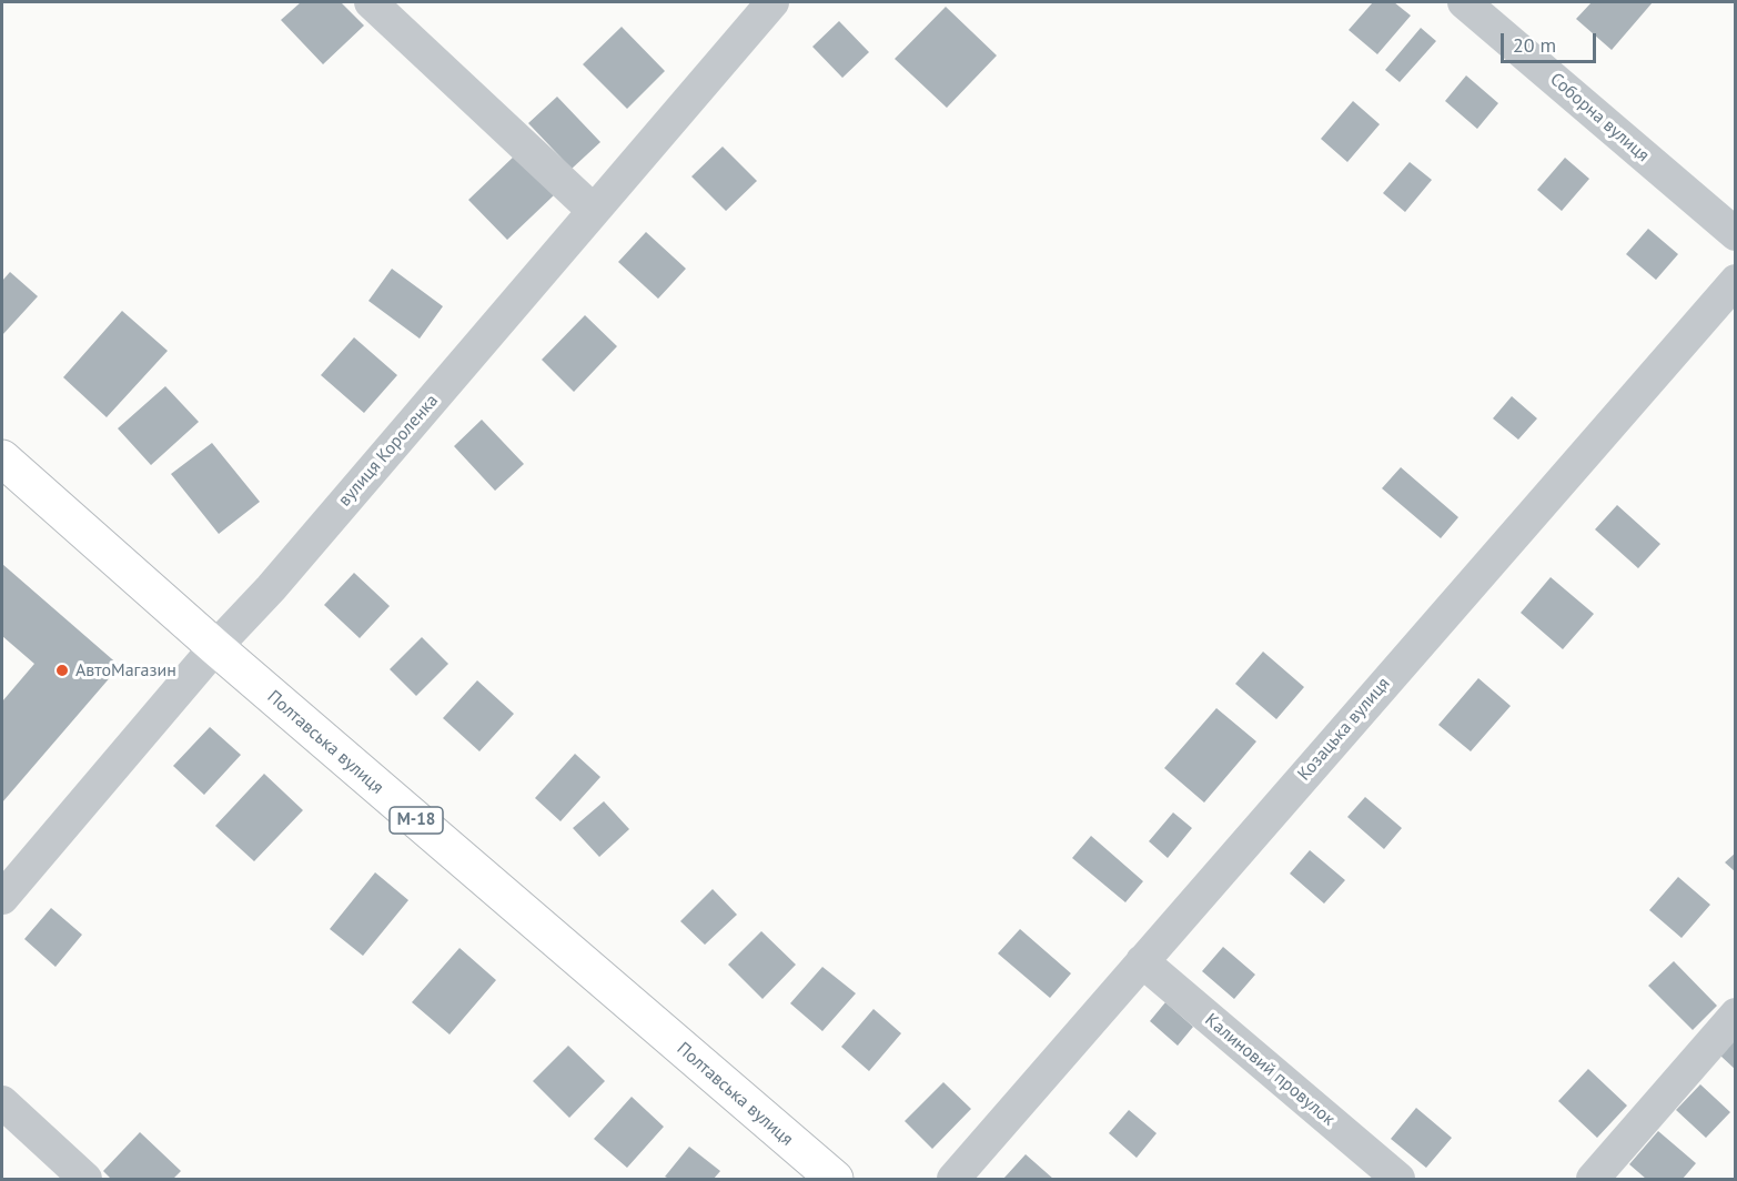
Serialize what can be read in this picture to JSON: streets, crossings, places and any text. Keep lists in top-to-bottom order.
{
  "streets": {
    "highway": ["Полтавська вулиця", "М-18"],
    "street": [
      "Соборна вулиця",
      "вулиця Короленка",
      "Козацька вулиця",
      "Калиновий провулок"
    ]
  },
  "crossings": [
    ["вулиця Короленка", "Полтавська вулиця"],
    ["Козацька вулиця", "Калиновий провулок"]
  ],
  "places": ["АвтоМагазин"],
  "scale_bar": "20 m"
}
